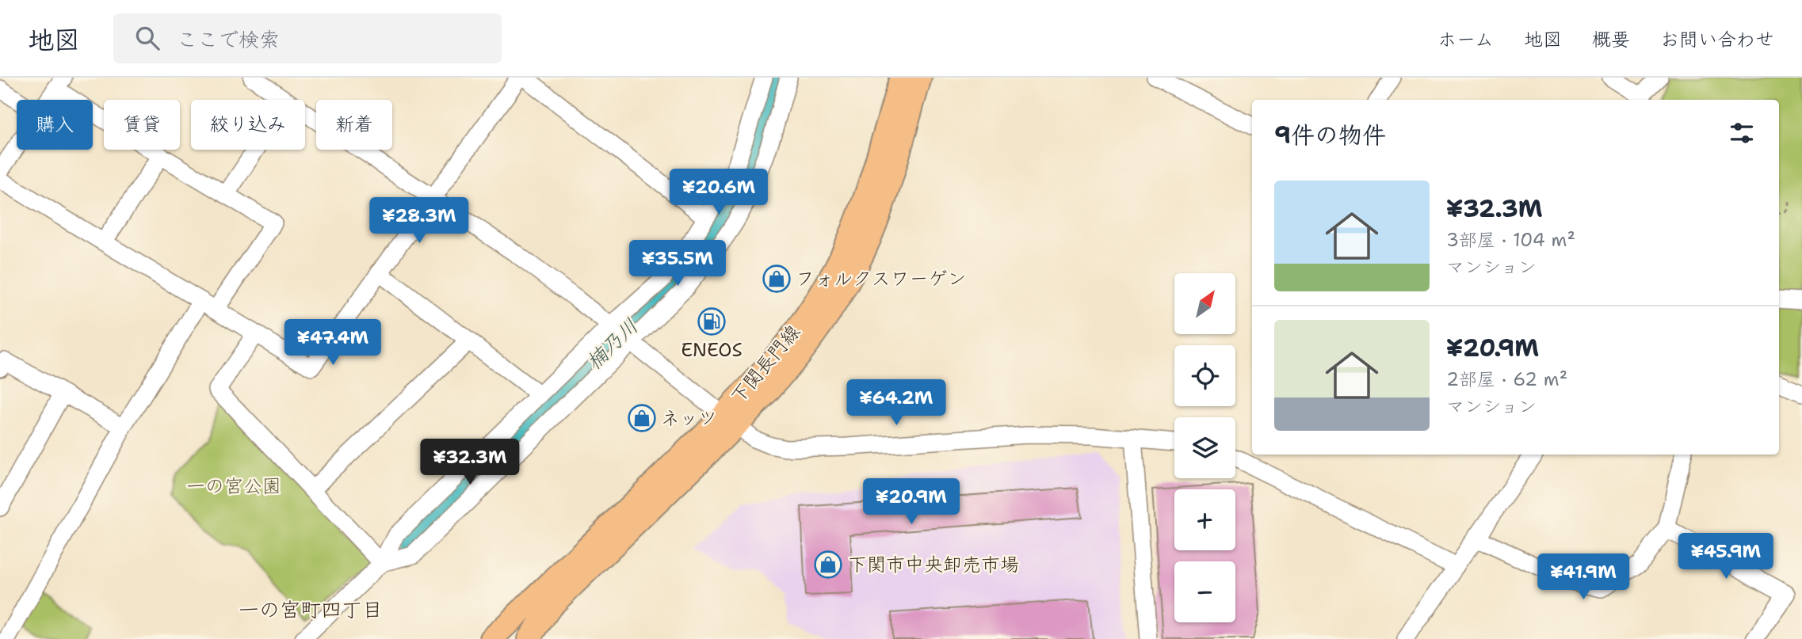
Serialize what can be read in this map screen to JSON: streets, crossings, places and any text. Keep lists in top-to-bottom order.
{
  "streets": {
    "main road": ["下関長門線"]
  },
  "districts": ["一の宮町四丁目"],
  "water": ["楠乃川"],
  "parks": ["一の宮公園"],
  "places": {
    "shop": ["フォルクスワーゲン", "ネッツ", "下関市中央卸売市場"],
    "fuel station": ["ENEOS"]
  },
  "north": "top right",
  "page": {
    "header": "地図",
    "search": "ここで検索",
    "nav": [
      "ホーム",
      "地図",
      "概要",
      "お問い合わせ"
    ],
    "chip": [
      "購入",
      "賃貸",
      "絞り込み",
      "新着"
    ],
    "heading": "9件の物件",
    "list": [
      {
        "name": "¥32.3M",
        "note": "3部屋 · 104 m² · マンション"
      },
      {
        "name": "¥20.9M",
        "note": "2部屋 · 62 m² · マンション"
      }
    ],
    "price": [
      "¥20.6M",
      "¥28.3M",
      "¥35.5M",
      "¥47.4M",
      "¥64.2M",
      "¥32.3M",
      "¥20.9M",
      "¥45.9M",
      "¥41.9M"
    ],
    "map_buttons": ["+", "−"]
  }
}
